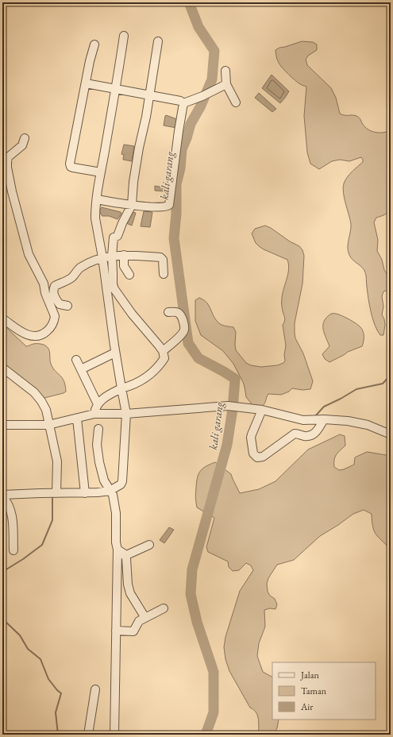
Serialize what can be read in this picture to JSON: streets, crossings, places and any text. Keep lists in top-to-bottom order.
{
  "water": ["kali garang"],
  "legend": ["Jalan", "Taman", "Air"]
}
